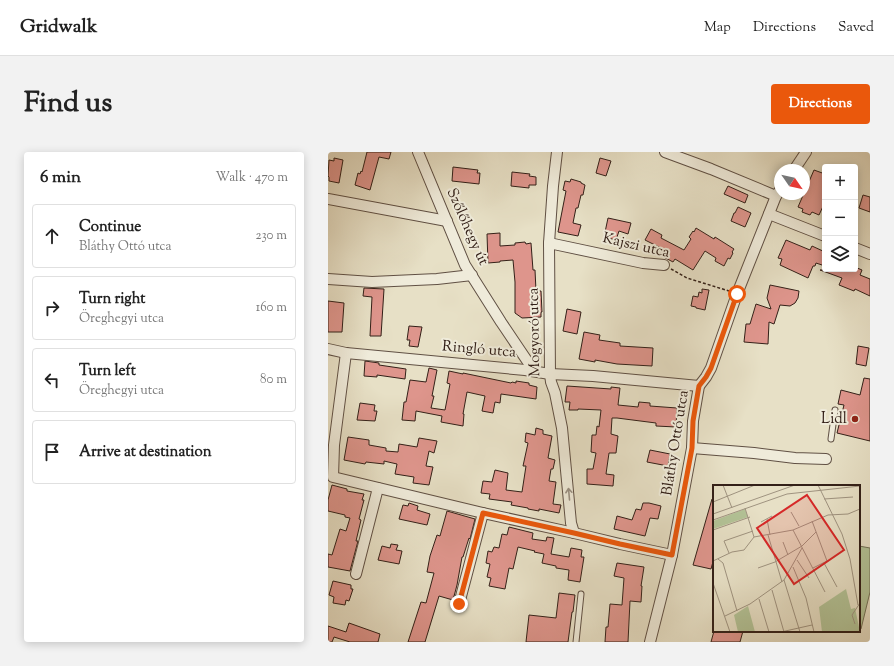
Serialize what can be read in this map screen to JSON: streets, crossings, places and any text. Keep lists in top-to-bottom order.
{
  "streets": {
    "street": [
      "Szőlőhegy út",
      "Kajszi utca",
      "Mogyoró utca",
      "Ringló utca",
      "Bláthy Ottó utca"
    ]
  },
  "crossings": [
    ["Szőlőhegy út", "Ringló utca"],
    ["Kajszi utca", "Mogyoró utca"],
    ["Kajszi utca", "Bláthy Ottó utca"],
    ["Mogyoró utca", "Ringló utca"],
    ["Ringló utca", "Bláthy Ottó utca"]
  ],
  "one_way": ["Mogyoró utca"],
  "places": ["Lidl"],
  "north": "bottom right",
  "page": {
    "header": "Gridwalk",
    "nav": ["Map", "Directions", "Saved"],
    "title": "Find us",
    "buttons": "Directions",
    "heading": ["6 min", "Walk · 470 m"],
    "map_buttons": ["+", "−"],
    "list": [
      ["Continue", "Bláthy Ottó utca", "230 m"],
      ["Turn right", "Öreghegyi utca", "160 m"],
      ["Turn left", "Öreghegyi utca", "80 m"],
      "Arrive at destination"
    ]
  }
}
